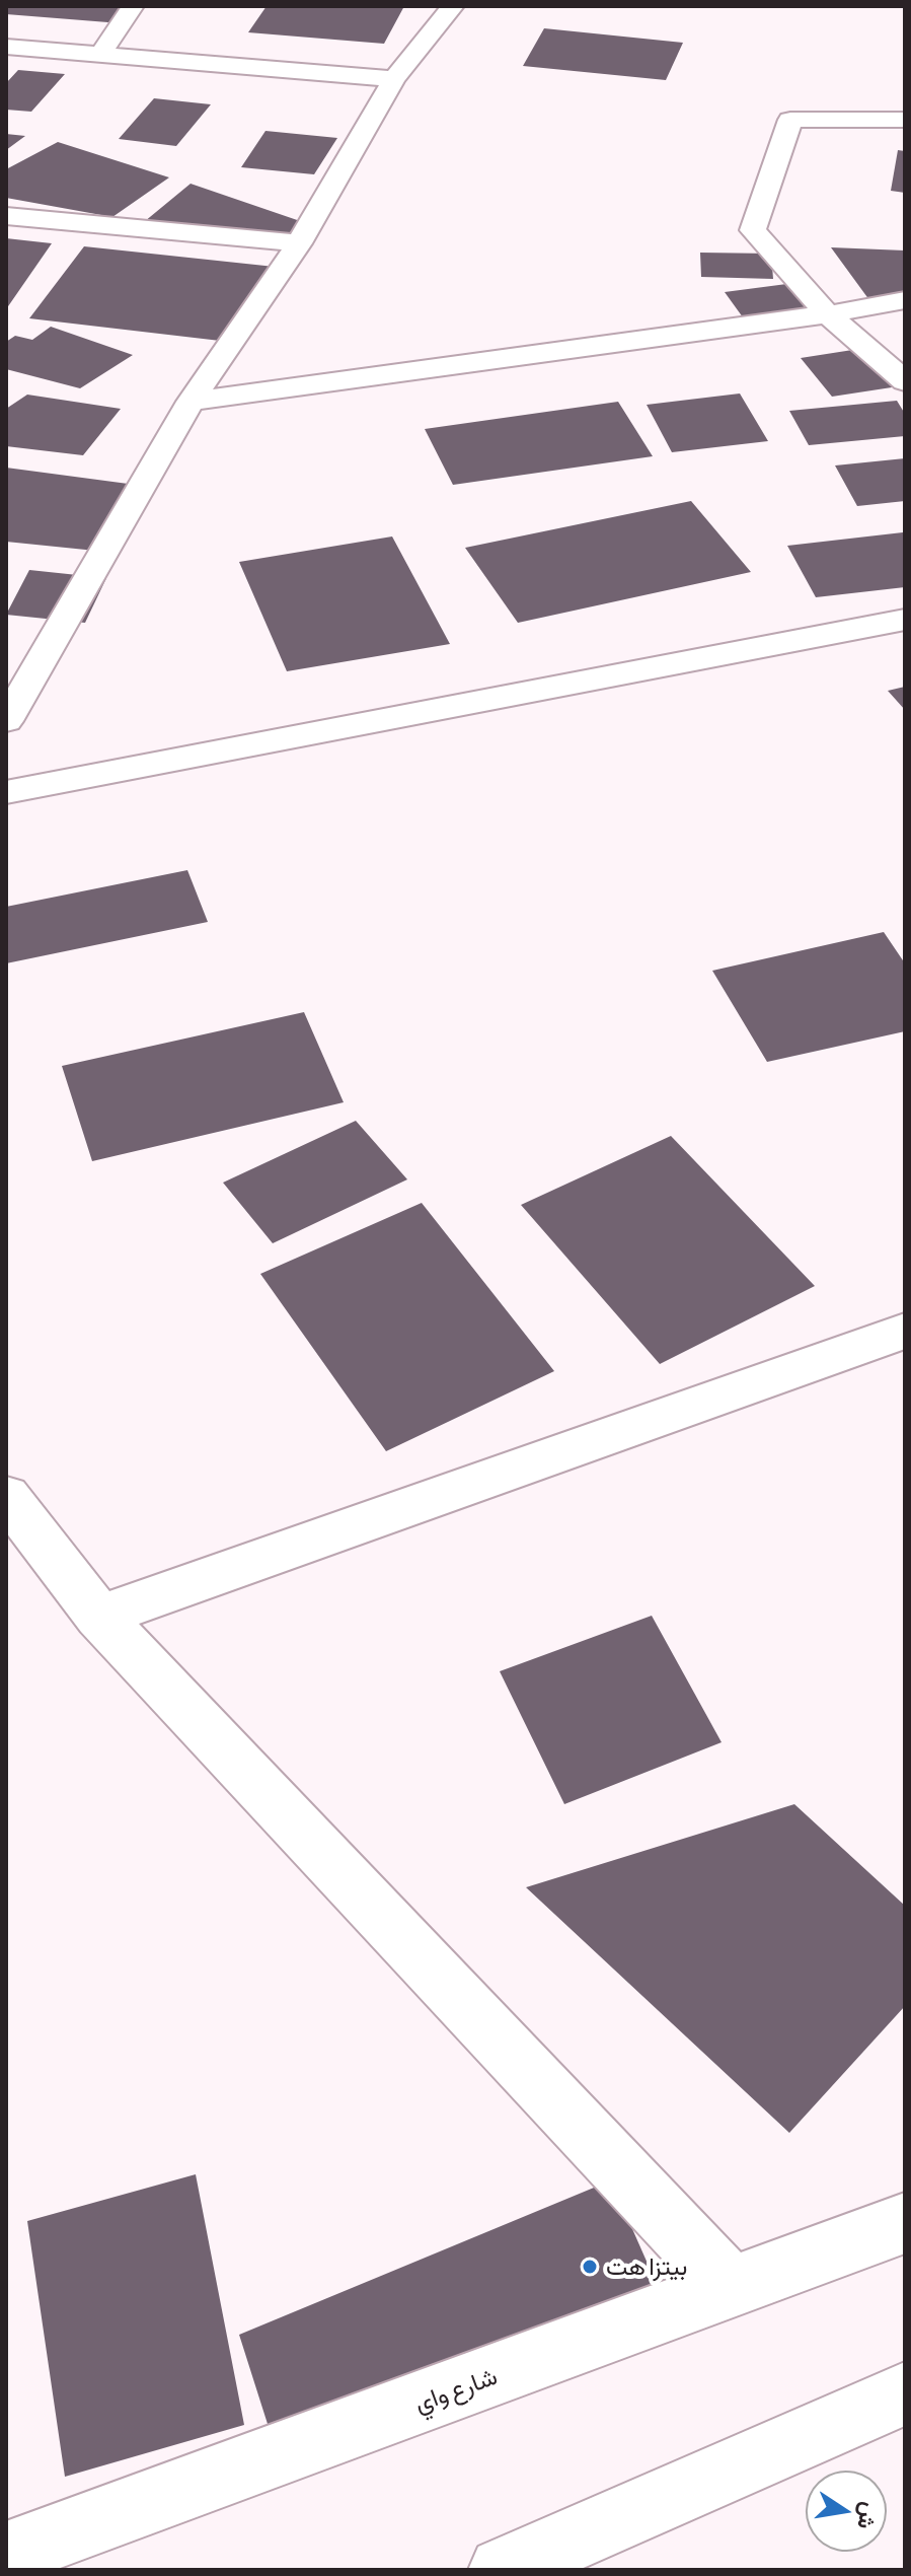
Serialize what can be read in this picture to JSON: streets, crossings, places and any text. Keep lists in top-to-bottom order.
{
  "streets": {
    "street": ["شارع واي"]
  },
  "places": ["بيتزا هت"],
  "north": "right"
}
